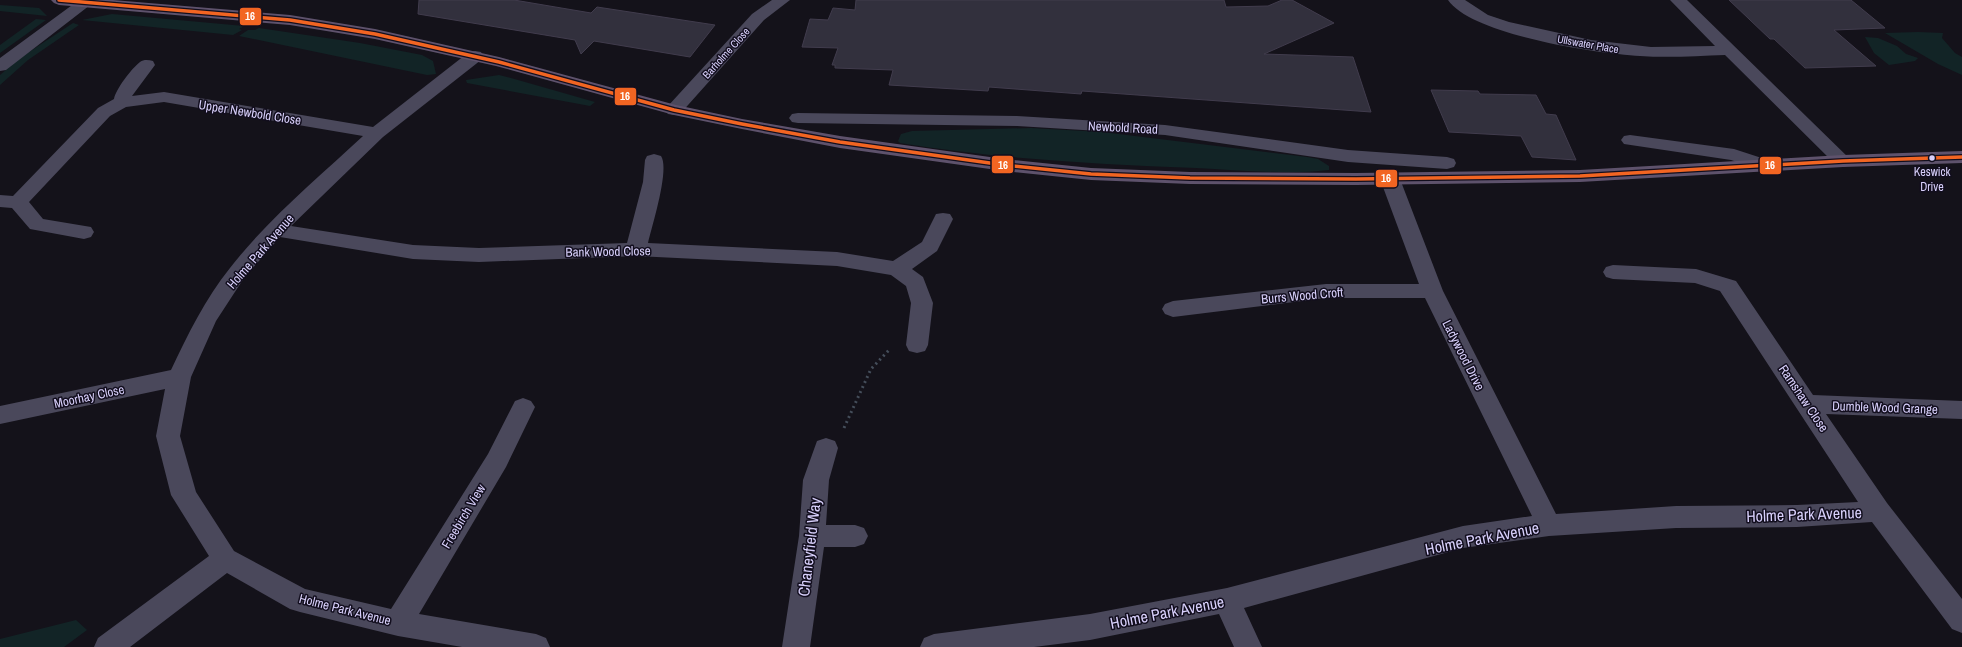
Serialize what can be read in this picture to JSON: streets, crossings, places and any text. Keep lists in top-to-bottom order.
{
  "streets": {
    "street": [
      "Ullswater Place",
      "Barholme Close",
      "Upper Newbold Close",
      "Newbold Road",
      "Holme Park Avenue",
      "Bank Wood Close",
      "Burrs Wood Croft",
      "Ladywood Drive",
      "Moorhay Close",
      "Ramshaw Close",
      "Dumble Wood Grange",
      "Freebirch View",
      "Chaneyfield Way"
    ]
  },
  "crossings": [
    ["Upper Newbold Close", "Holme Park Avenue"],
    ["Holme Park Avenue", "Bank Wood Close"],
    ["Holme Park Avenue", "Ladywood Drive"],
    ["Holme Park Avenue", "Moorhay Close"],
    ["Holme Park Avenue", "Ramshaw Close"],
    ["Holme Park Avenue", "Freebirch View"],
    ["Burrs Wood Croft", "Ladywood Drive"],
    ["Ramshaw Close", "Dumble Wood Grange"]
  ],
  "places": ["Keswick Drive"],
  "lines": ["transit line 16"]
}
